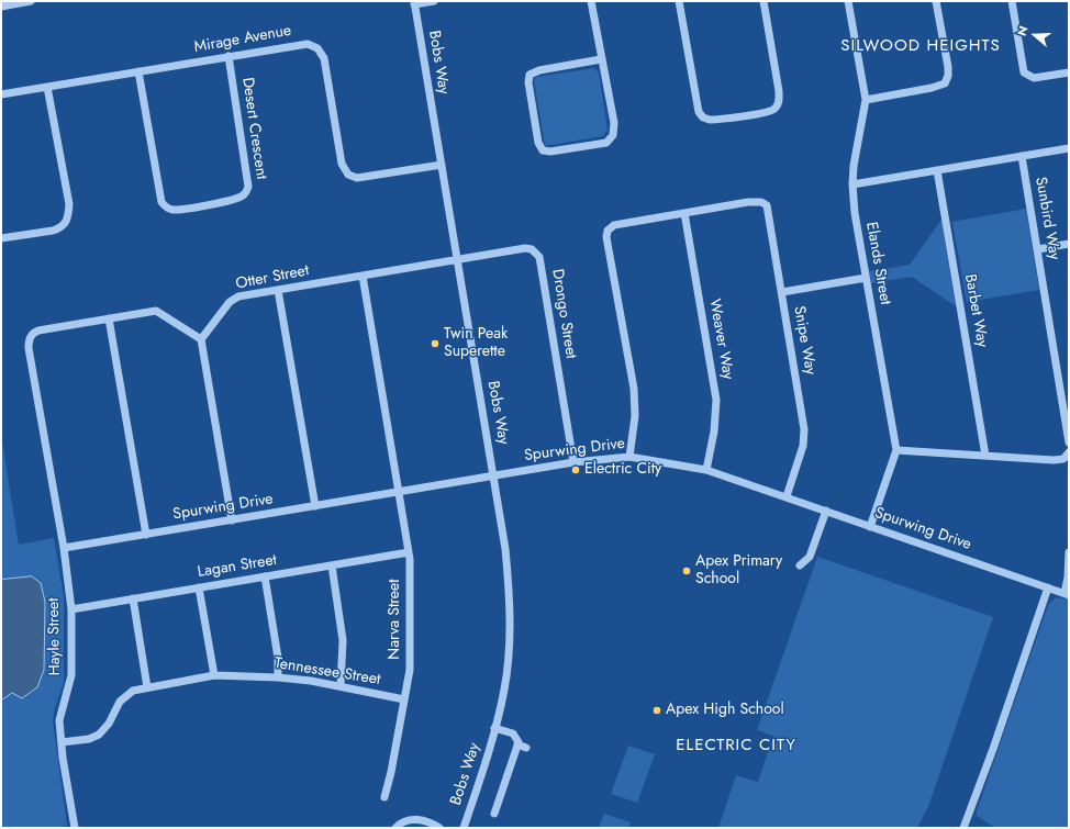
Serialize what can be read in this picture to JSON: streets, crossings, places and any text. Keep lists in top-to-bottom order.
{
  "streets": {
    "street": [
      "Mirage Avenue",
      "Bobs Way",
      "Desert Crescent",
      "Sunbird Way",
      "Elands Street",
      "Otter Street",
      "Barbet Way",
      "Drongo Street",
      "Weaver Way",
      "Snipe Way",
      "Spurwing Drive",
      "Lagan Street",
      "Narva Street",
      "Hayle Street",
      "Tennessee Street"
    ]
  },
  "crossings": [
    ["Mirage Avenue", "Bobs Way"],
    ["Mirage Avenue", "Desert Crescent"],
    ["Bobs Way", "Otter Street"],
    ["Bobs Way", "Drongo Street"],
    ["Bobs Way", "Spurwing Drive"],
    ["Elands Street", "Spurwing Drive"],
    ["Otter Street", "Drongo Street"],
    ["Otter Street", "Narva Street"],
    ["Drongo Street", "Spurwing Drive"],
    ["Weaver Way", "Snipe Way"],
    ["Weaver Way", "Spurwing Drive"],
    ["Snipe Way", "Spurwing Drive"],
    ["Spurwing Drive", "Narva Street"],
    ["Spurwing Drive", "Hayle Street"],
    ["Lagan Street", "Narva Street"],
    ["Lagan Street", "Hayle Street"],
    ["Narva Street", "Tennessee Street"],
    ["Hayle Street", "Tennessee Street"]
  ],
  "districts": ["SILWOOD HEIGHTS", "ELECTRIC CITY"],
  "places": [
    "Twin Peak Superette",
    "Electric City",
    "Apex Primary School",
    "Apex High School"
  ],
  "north": "left"
}
